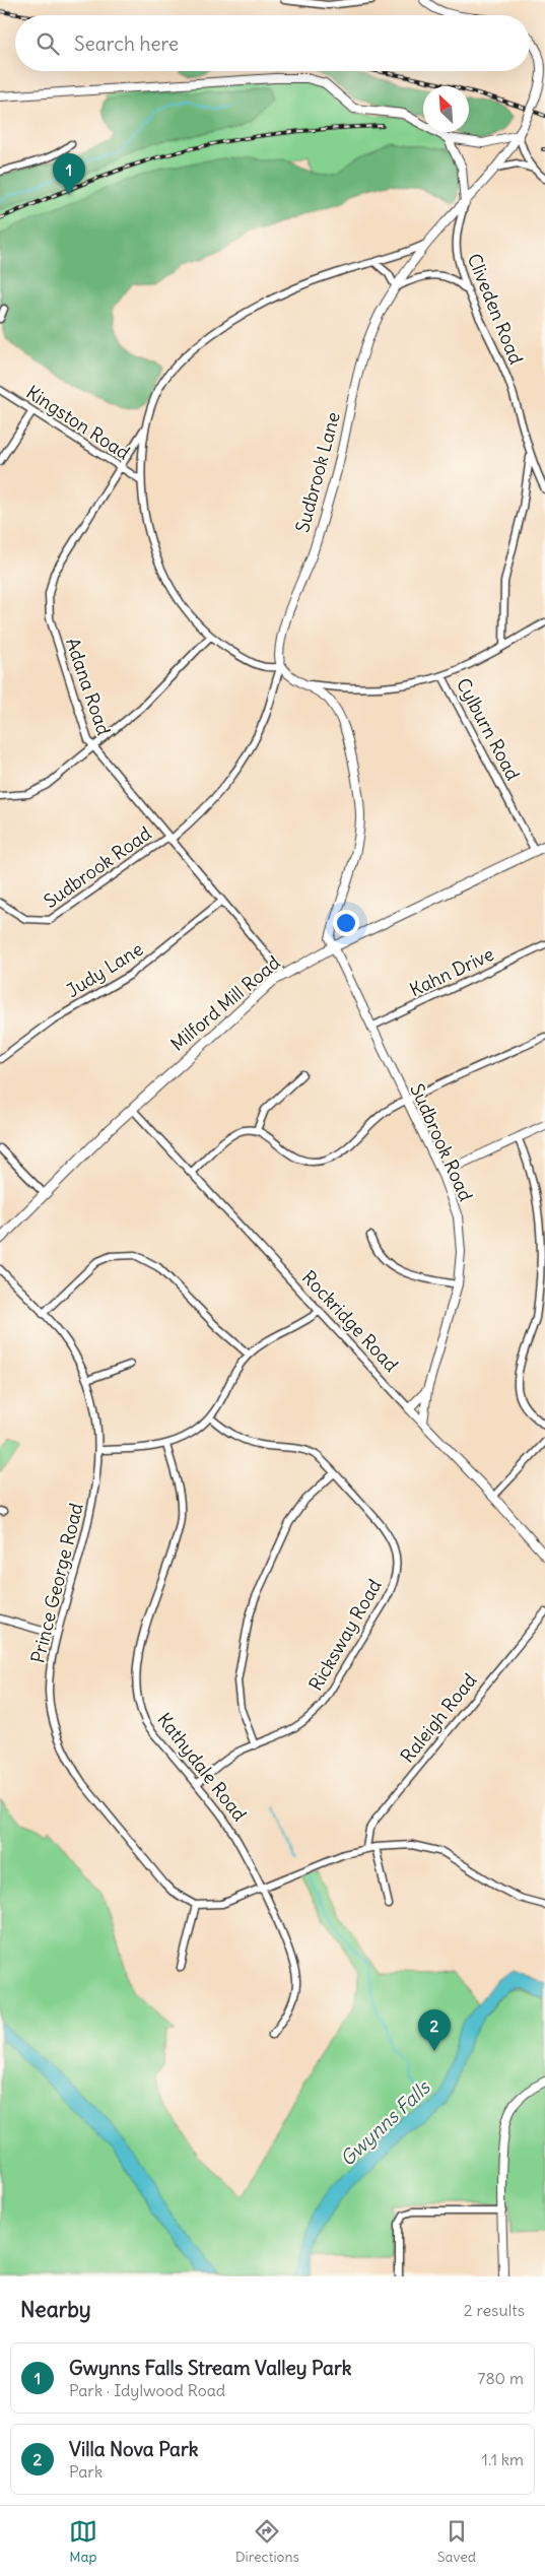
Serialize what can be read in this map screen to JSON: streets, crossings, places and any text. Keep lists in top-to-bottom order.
{
  "streets": {
    "main road": ["Milford Mill Road"],
    "street": [
      "Cliveden Road",
      "Kingston Road",
      "Sudbrook Lane",
      "Adana Road",
      "Cylburn Road",
      "Sudbrook Road",
      "Judy Lane",
      "Kahn Drive",
      "Rockridge Road",
      "Prince George Road",
      "Ricksway Road",
      "Raleigh Road",
      "Kathydale Road"
    ]
  },
  "crossings": [
    ["Cliveden Road", "Sudbrook Lane"],
    ["Kingston Road", "Adana Road"],
    ["Sudbrook Lane", "Sudbrook Road"],
    ["Adana Road", "Sudbrook Road"],
    ["Adana Road", "Judy Lane"],
    ["Adana Road", "Milford Mill Road"],
    ["Cylburn Road", "Milford Mill Road"],
    ["Sudbrook Road", "Kahn Drive"],
    ["Sudbrook Road", "Milford Mill Road"],
    ["Sudbrook Road", "Rockridge Road"],
    ["Milford Mill Road", "Rockridge Road"],
    ["Ricksway Road", "Kathydale Road"]
  ],
  "water": ["Gwynns Falls"],
  "north": "top left",
  "page": {
    "search": "Search here",
    "pins": ["1", "2"],
    "heading": ["Nearby", "2 results"],
    "list": [
      {
        "mark": "1",
        "name": "Gwynns Falls Stream Valley Park",
        "note": "Park · Idylwood Road",
        "value": "780 m"
      },
      {
        "mark": "2",
        "name": "Villa Nova Park",
        "note": "Park",
        "value": "1.1 km"
      }
    ],
    "nav": ["Map", "Directions", "Saved"]
  }
}
